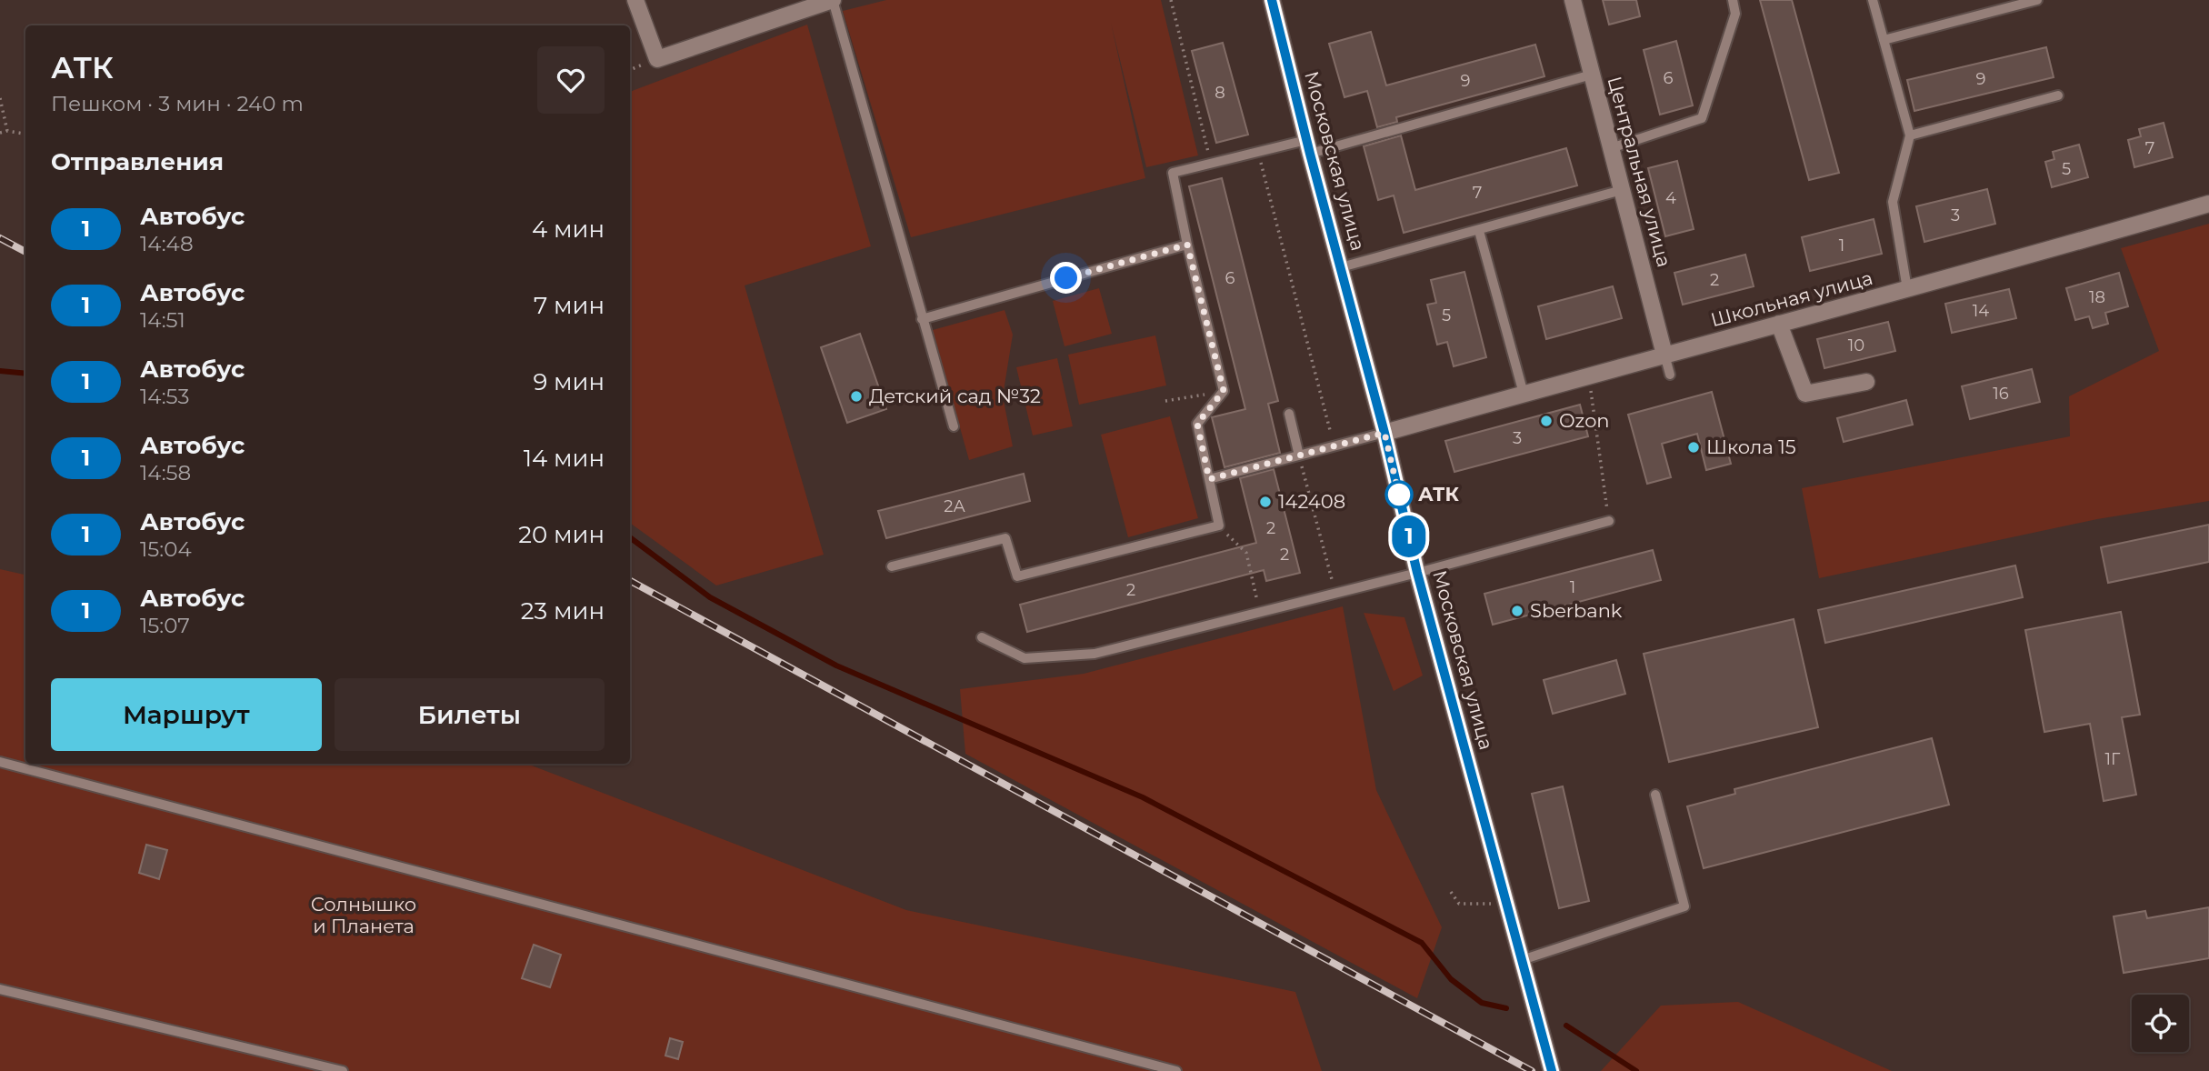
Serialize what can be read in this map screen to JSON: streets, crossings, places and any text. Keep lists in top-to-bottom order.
{
  "streets": {
    "street": ["Московская улица", "Центральная улица", "Школьная улица"]
  },
  "crossings": [
    ["Московская улица", "Школьная улица"],
    ["Центральная улица", "Школьная улица"]
  ],
  "parks": ["Солнышко и Планета"],
  "places": [
    "Детский сад №32",
    "Ozon",
    "Школа 15",
    "АТК",
    "142408",
    "Sberbank"
  ],
  "lines": ["bus line 1"],
  "house_numbers": [
    "6",
    "9",
    "9",
    "8",
    "7",
    "5",
    "7",
    "4",
    "3",
    "1",
    "6",
    "2",
    "18",
    "14",
    "5",
    "10",
    "16",
    "3",
    "2А",
    "2",
    "2",
    "1",
    "2",
    "1Г"
  ],
  "page": {
    "on_map": "1",
    "heading": [
      ["АТК", "Пешком · 3 мин · 240 m"],
      "Отправления"
    ],
    "list": [
      {
        "mark": "1",
        "name": "Автобус",
        "note": "14:48",
        "value": "4 мин"
      },
      {
        "mark": "1",
        "name": "Автобус",
        "note": "14:51",
        "value": "7 мин"
      },
      {
        "mark": "1",
        "name": "Автобус",
        "note": "14:53",
        "value": "9 мин"
      },
      {
        "mark": "1",
        "name": "Автобус",
        "note": "14:58",
        "value": "14 мин"
      },
      {
        "mark": "1",
        "name": "Автобус",
        "note": "15:04",
        "value": "20 мин"
      },
      {
        "mark": "1",
        "name": "Автобус",
        "note": "15:07",
        "value": "23 мин"
      }
    ],
    "buttons": ["Маршрут", "Билеты"]
  }
}
